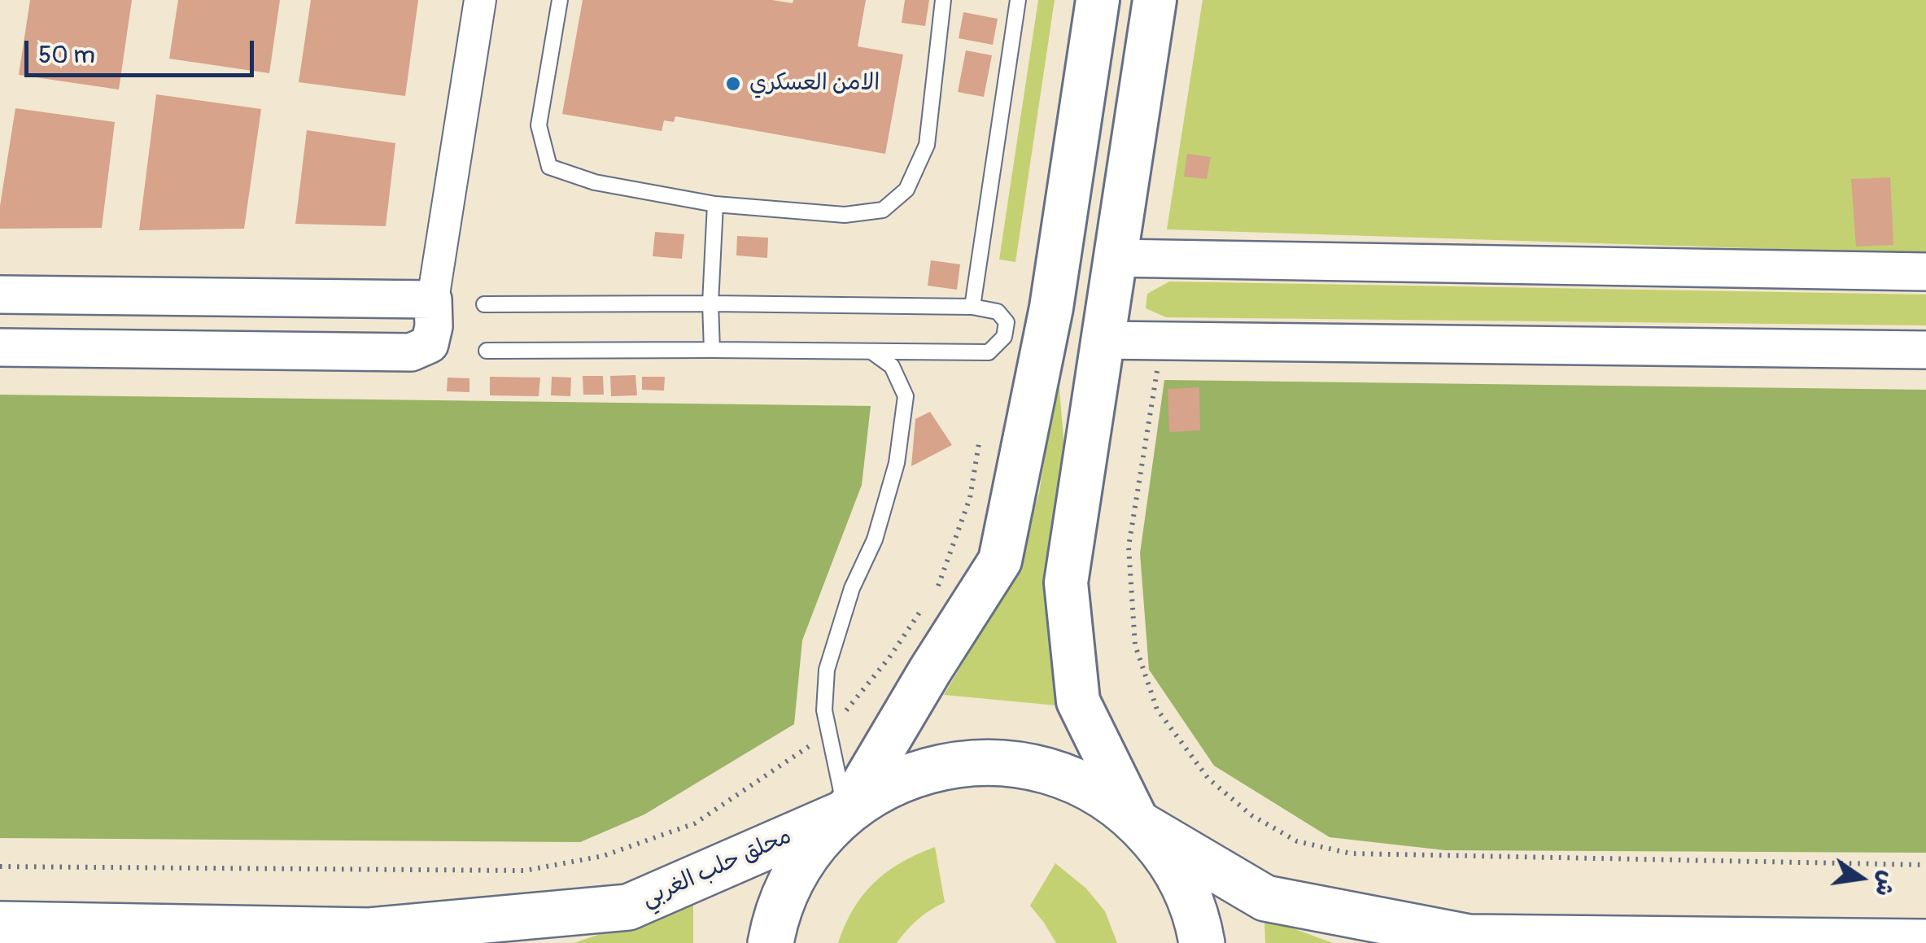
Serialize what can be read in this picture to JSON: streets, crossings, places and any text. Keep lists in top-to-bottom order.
{
  "streets": {
    "highway": ["محلق حلب الغربي"]
  },
  "places": ["الامن العسكري"],
  "scale_bar": "50 m",
  "north": "right"
}
